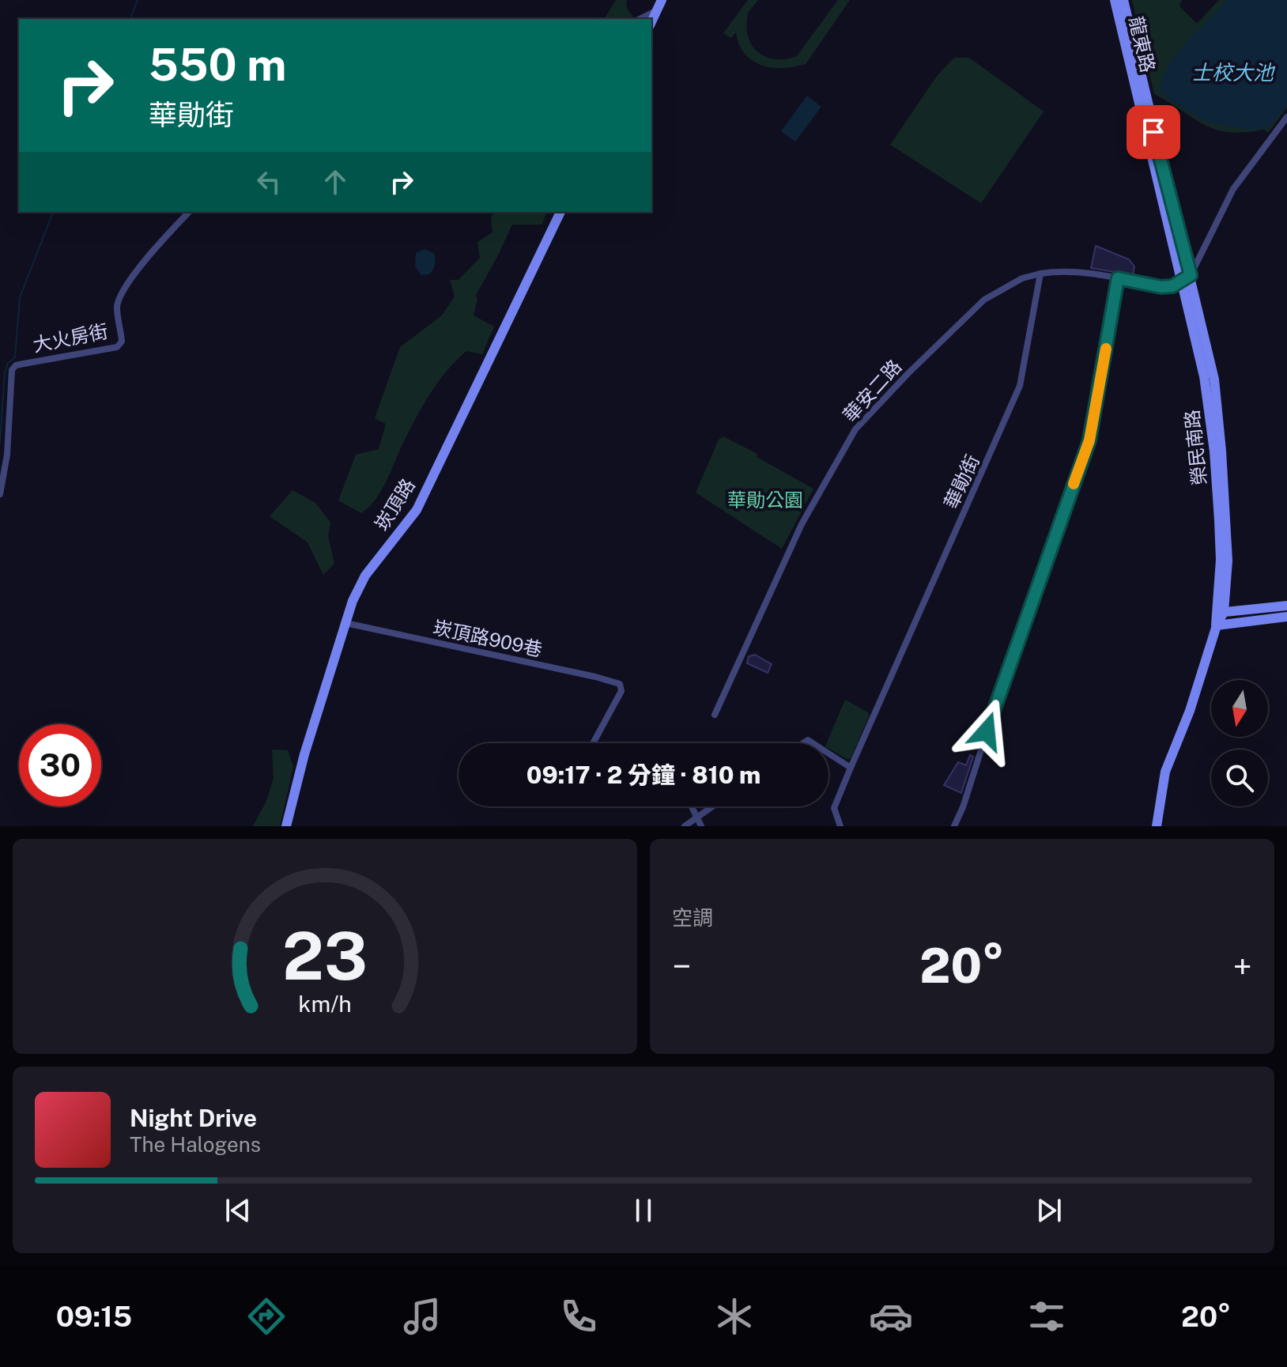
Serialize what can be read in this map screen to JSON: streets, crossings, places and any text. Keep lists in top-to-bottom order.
{
  "streets": {
    "street": [
      "龍東路",
      "大火房街",
      "華安二路",
      "榮民南路",
      "華勛街",
      "崁頂路",
      "崁頂路909巷"
    ]
  },
  "crossings": [
    ["龍東路", "榮民南路"],
    ["華安二路", "華勛街"],
    ["崁頂路", "崁頂路909巷"]
  ],
  "water": ["士校大池"],
  "parks": ["華勛公園"],
  "north": "bottom",
  "page": {
    "turn": ["550 m", "華勛街"],
    "limit": "30",
    "trip": "09:17 · 2 分鐘 · 810 m",
    "tile": "空調",
    "heat": ["−", "20°", "+"],
    "song": ["Night Drive", "The Halogens"],
    "tabs": ["09:15", "20°"],
    "gauge": ["23", "km/h"]
  }
}
